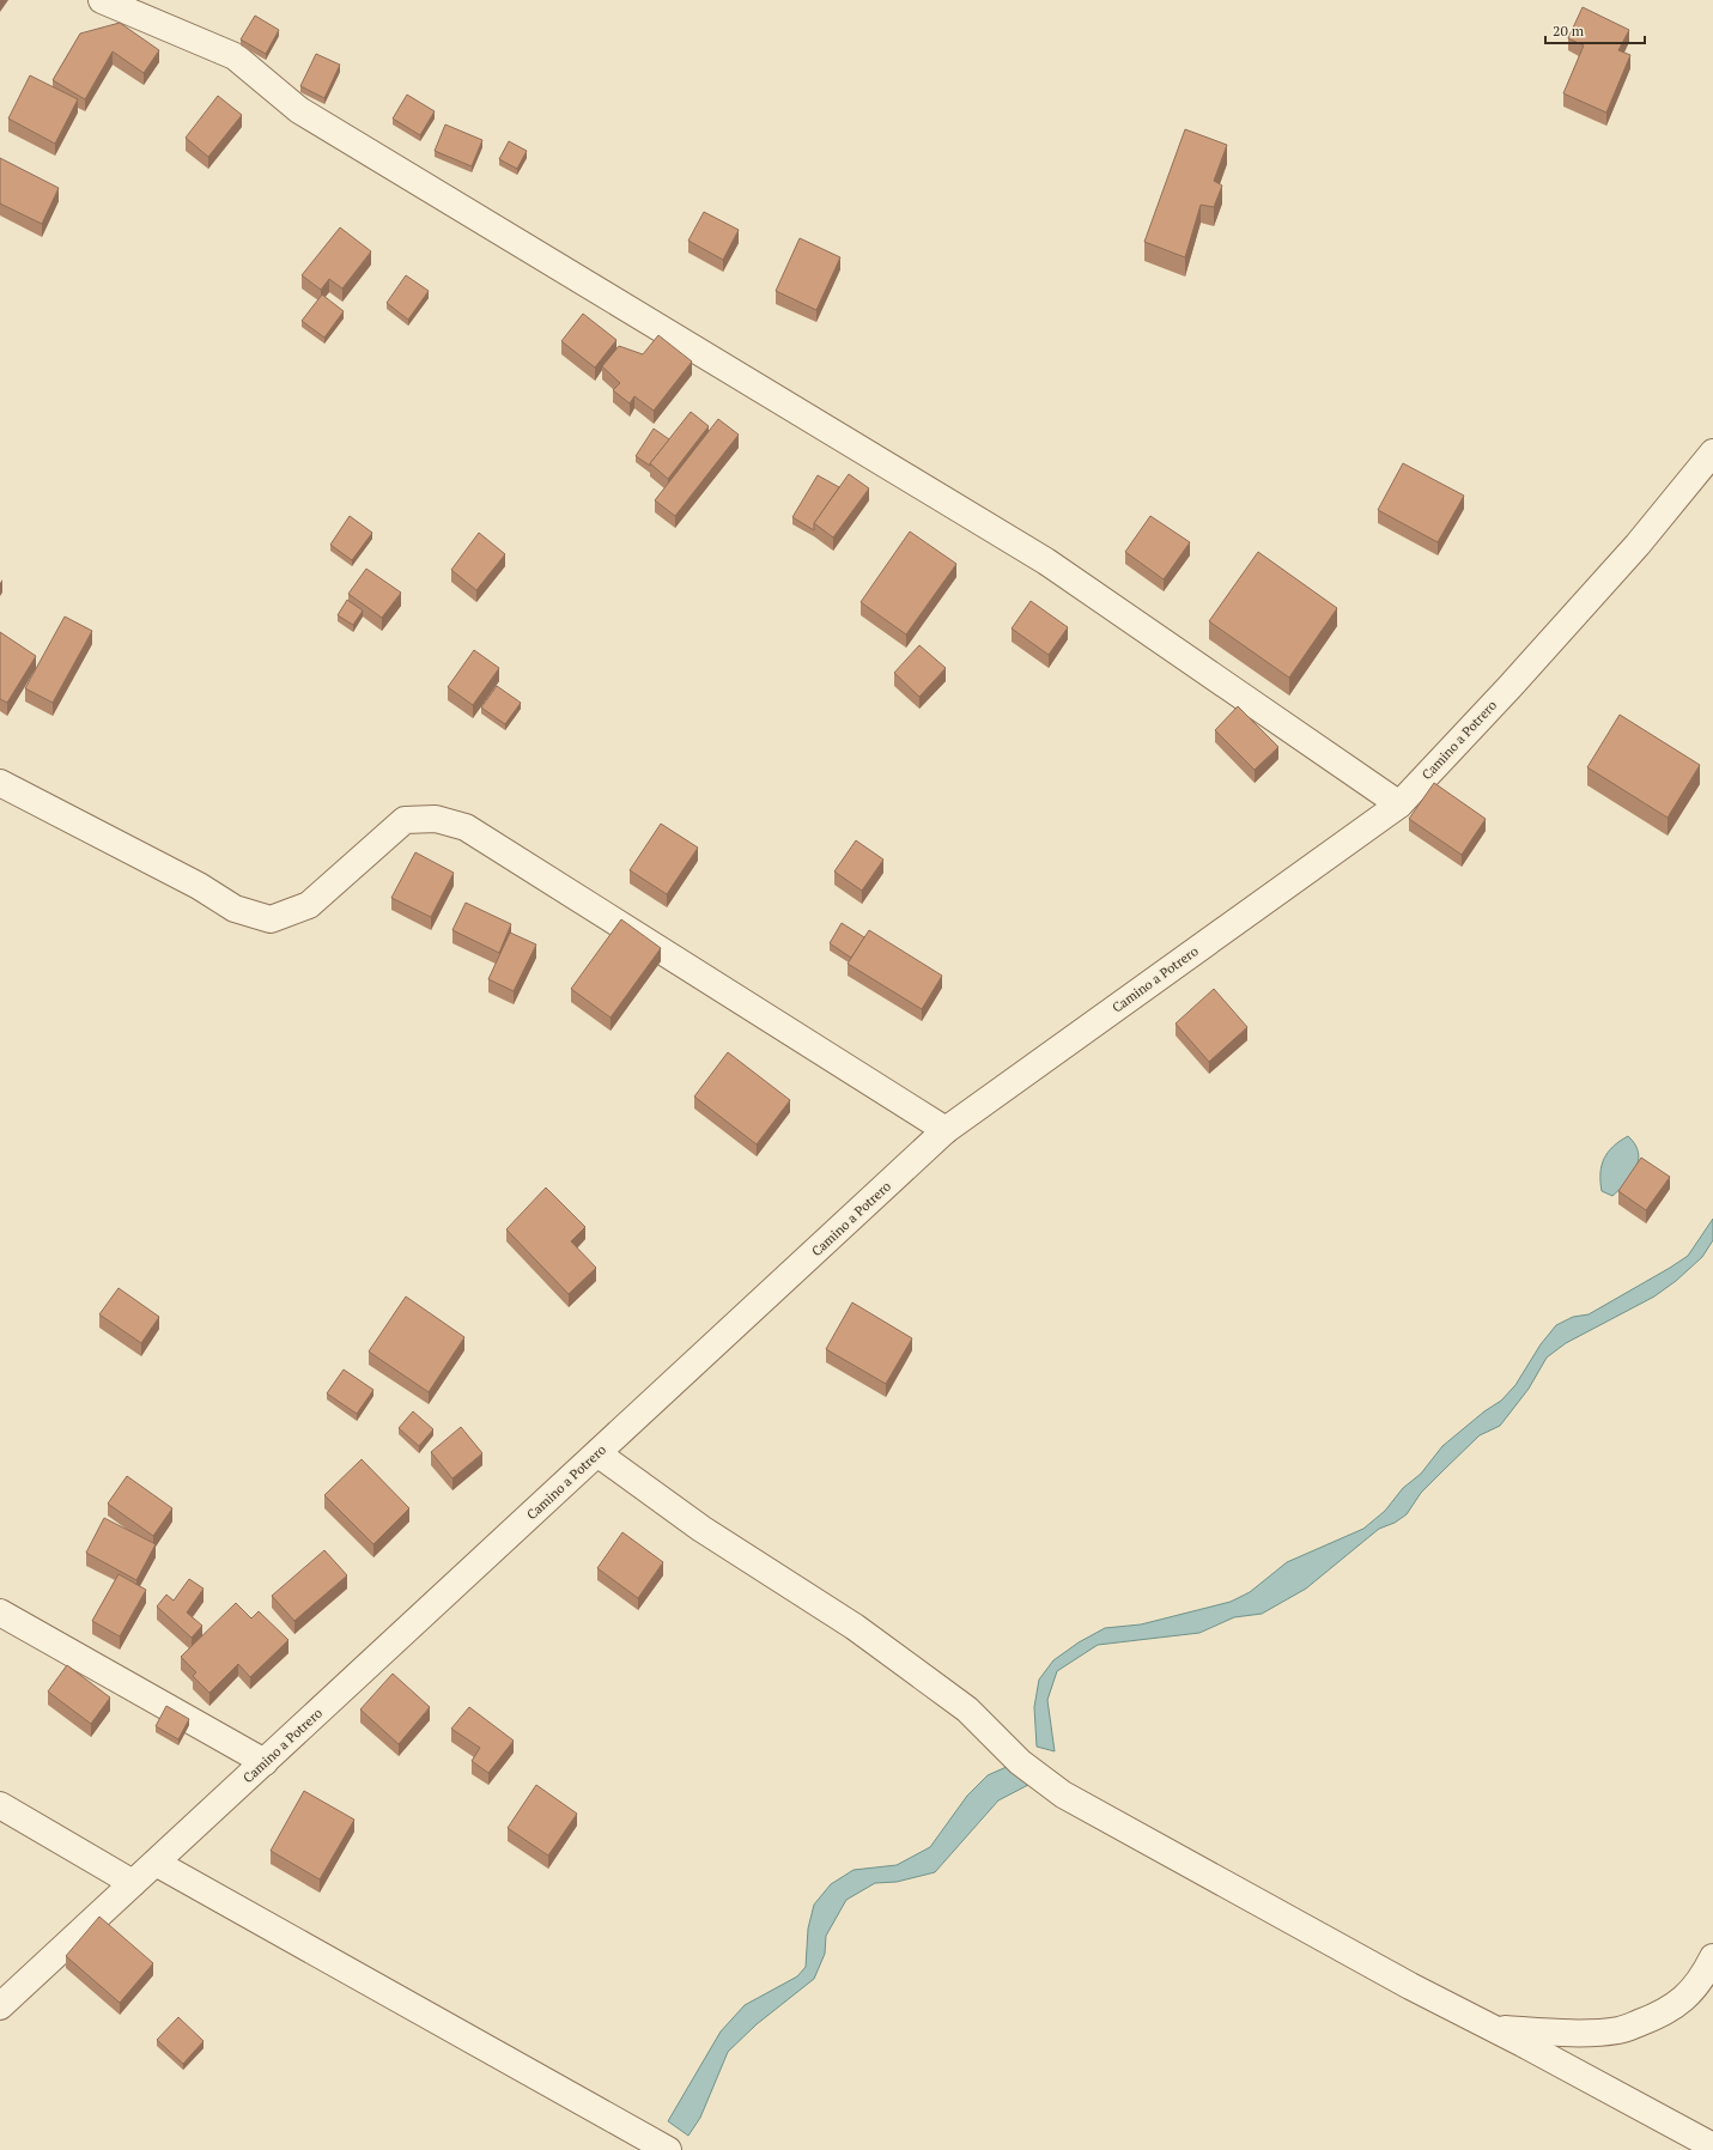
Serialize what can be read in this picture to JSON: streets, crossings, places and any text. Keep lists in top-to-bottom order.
{
  "streets": {
    "street": ["Camino a Potrero"]
  },
  "scale_bar": "20 m"
}
